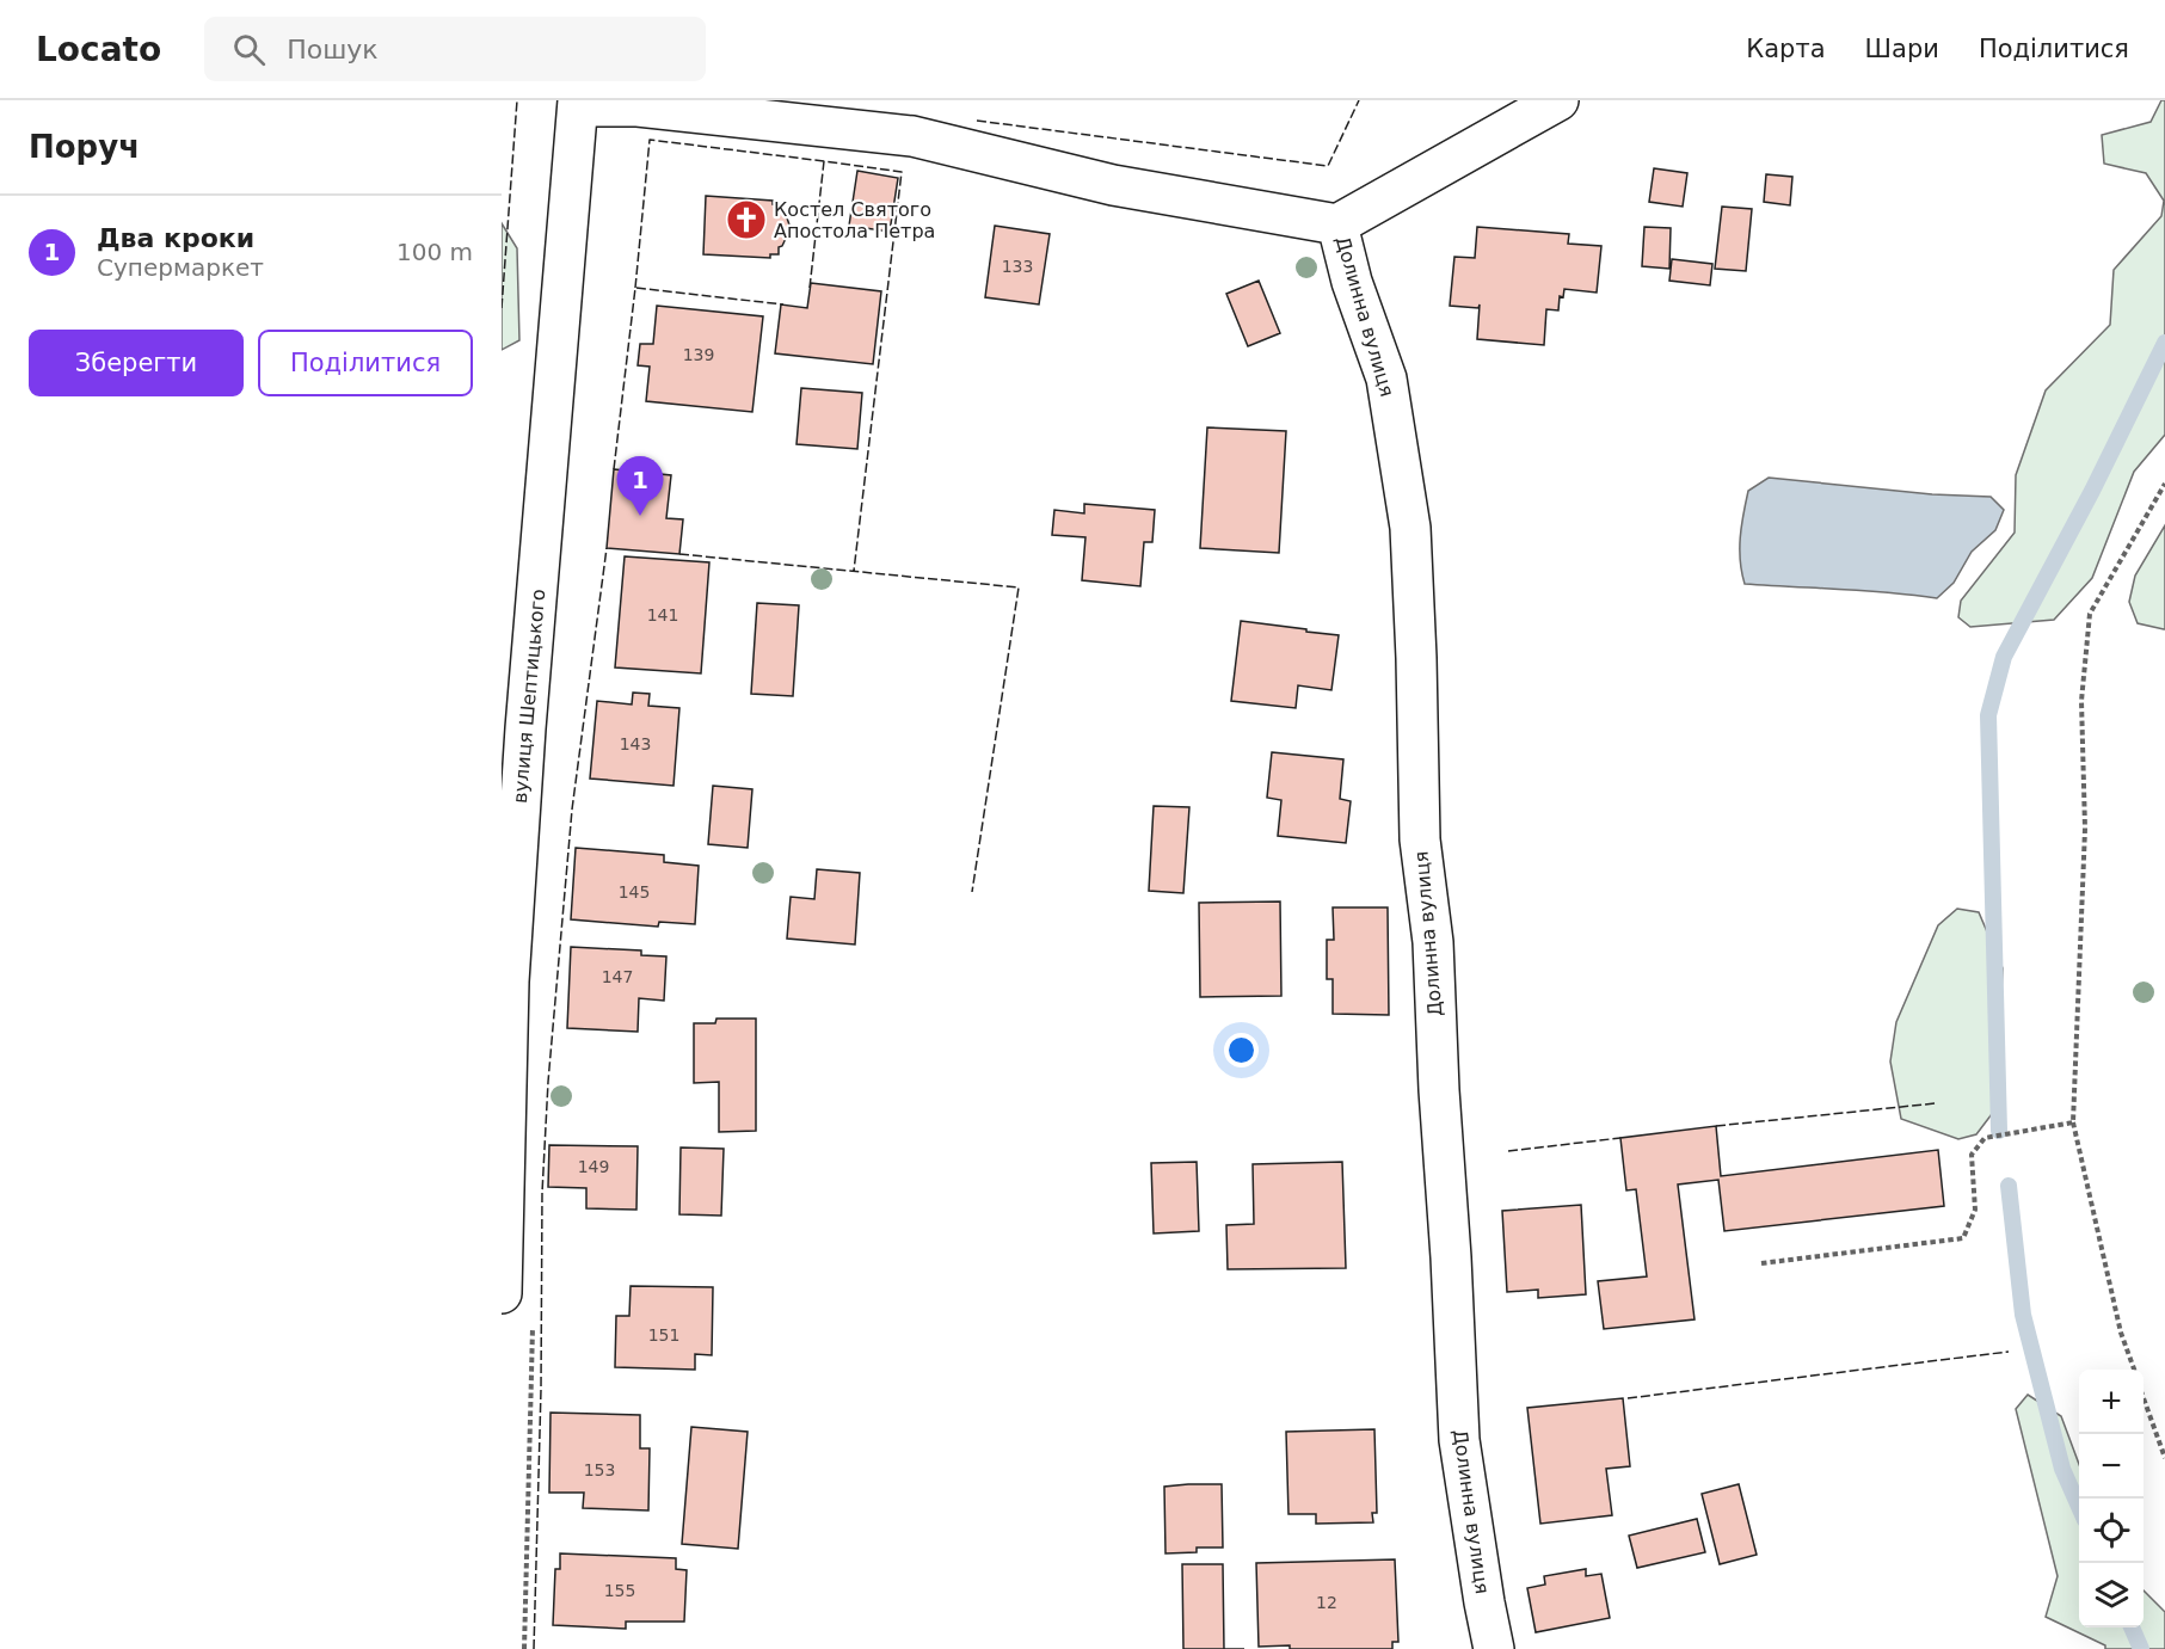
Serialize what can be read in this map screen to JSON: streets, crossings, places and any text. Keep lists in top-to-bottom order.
{
  "streets": {
    "street": ["Долинна вулиця", "вулиця Шептицького"]
  },
  "places": {
    "church": ["Костел Святого Апостола Петра"]
  },
  "house_numbers": [
    "133",
    "139",
    "141",
    "143",
    "145",
    "147",
    "149",
    "151",
    "153",
    "155",
    "12"
  ],
  "page": {
    "header": "Locato",
    "search": "Пошук",
    "nav": ["Карта", "Шари", "Поділитися"],
    "heading": "Поруч",
    "list": [
      {
        "mark": "1",
        "name": "Два кроки",
        "note": "Супермаркет",
        "value": "100 m"
      }
    ],
    "buttons": ["Зберегти", "Поділитися"],
    "pins": "1",
    "map_buttons": ["+", "−"]
  }
}
